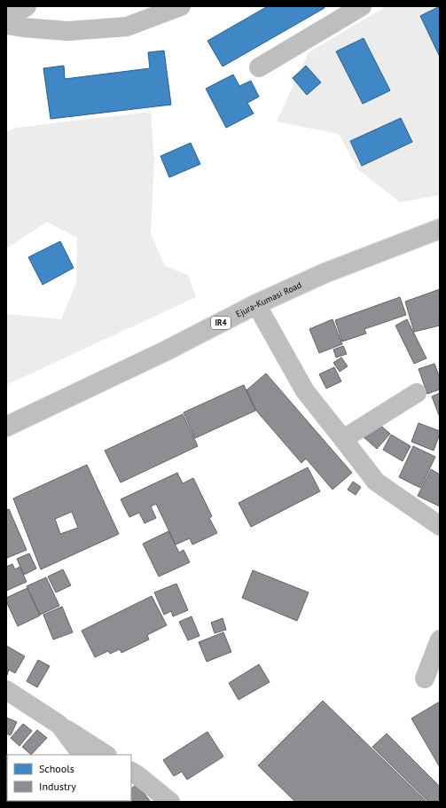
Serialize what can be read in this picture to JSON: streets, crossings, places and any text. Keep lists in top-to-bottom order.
{
  "streets": {
    "main road": ["Ejura-Kumasi Road", "IR4"]
  },
  "legend": ["Schools", "Industry"]
}
